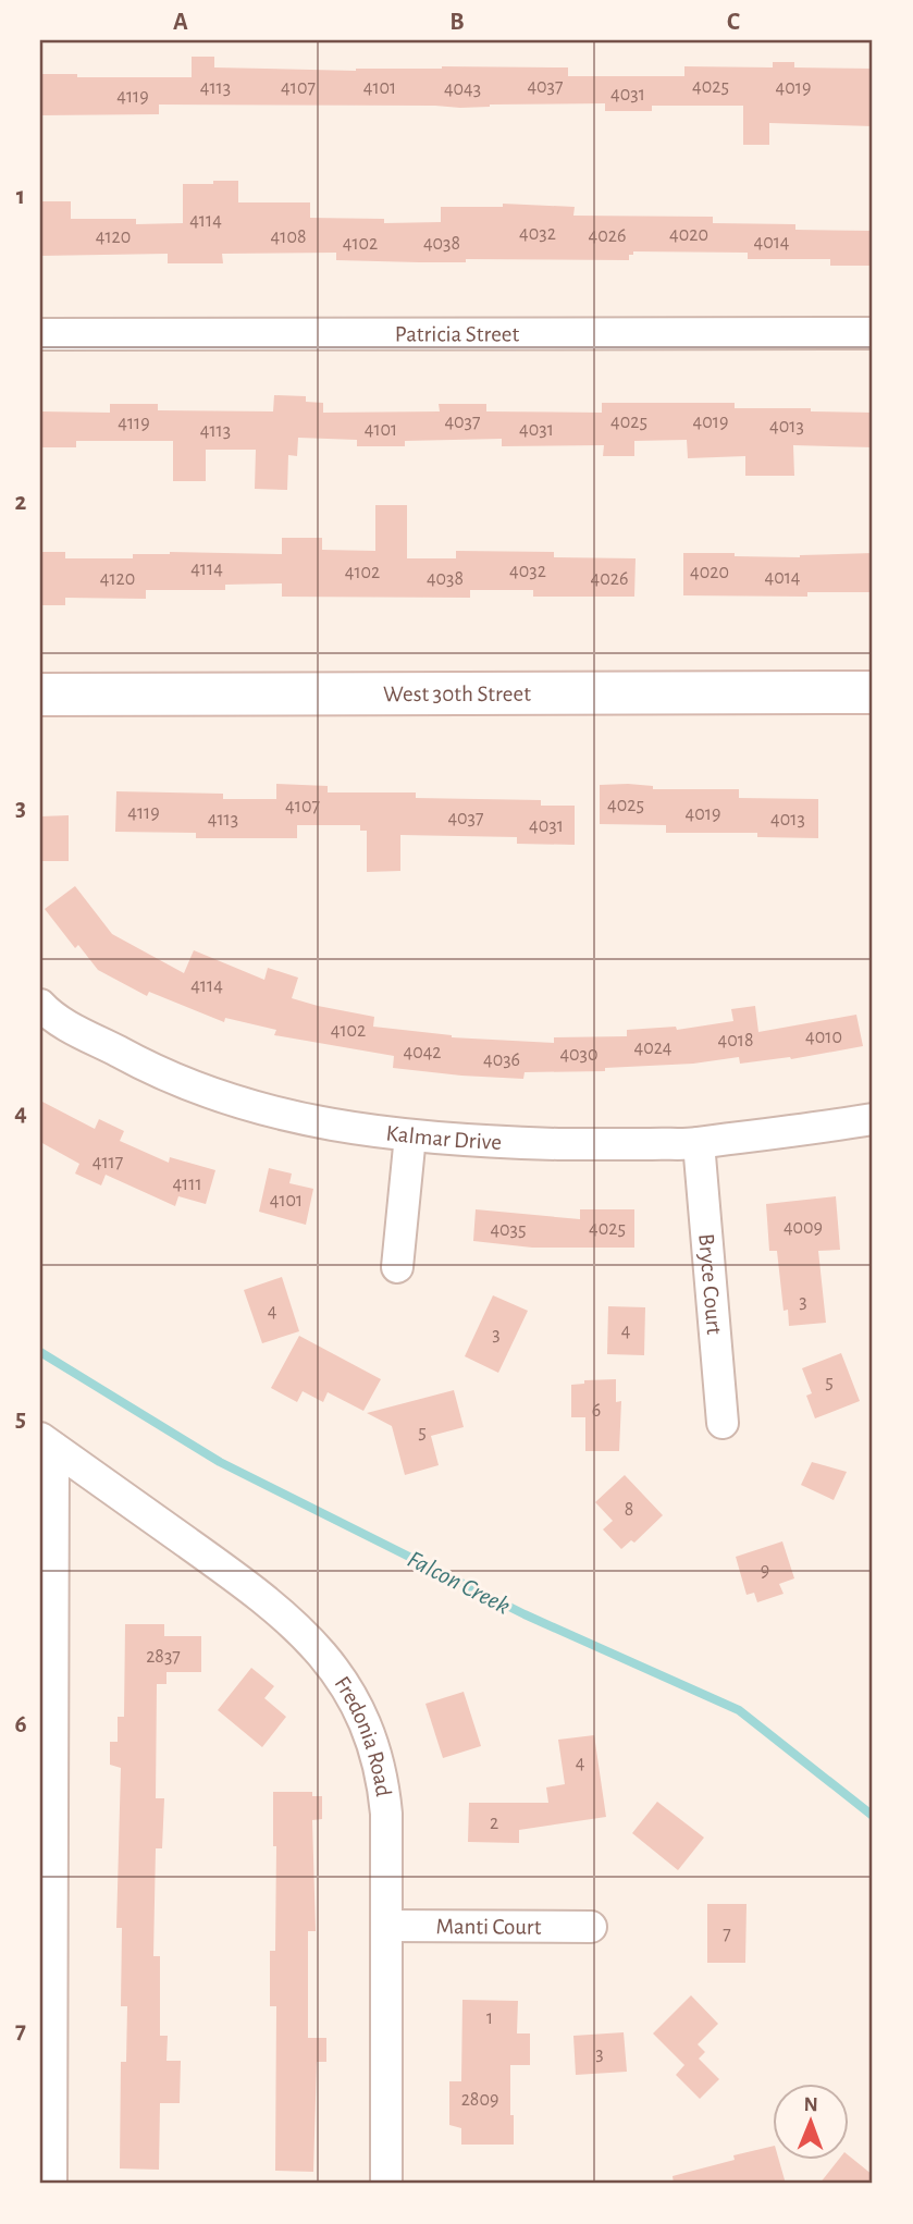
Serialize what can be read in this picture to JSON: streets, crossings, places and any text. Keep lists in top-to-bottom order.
{
  "streets": {
    "main road": ["West 30th Street"],
    "street": [
      "Patricia Street",
      "Kalmar Drive",
      "Bryce Court",
      "Fredonia Road",
      "Manti Court"
    ]
  },
  "crossings": [
    ["Kalmar Drive", "Bryce Court"],
    ["Fredonia Road", "Manti Court"]
  ],
  "water": ["Falcon Creek"],
  "house_numbers": [
    "4037",
    "4025",
    "4113",
    "4107",
    "4101",
    "4019",
    "4043",
    "4031",
    "4119",
    "4114",
    "4032",
    "4020",
    "4026",
    "4120",
    "4108",
    "4014",
    "4102",
    "4038",
    "4037",
    "4025",
    "4019",
    "4119",
    "4013",
    "4101",
    "4031",
    "4113",
    "4114",
    "4032",
    "4102",
    "4020",
    "4014",
    "4120",
    "4038",
    "4026",
    "4025",
    "4107",
    "4119",
    "4019",
    "4037",
    "4113",
    "4013",
    "4031",
    "4114",
    "4102",
    "4010",
    "4018",
    "4024",
    "4042",
    "4030",
    "4036",
    "4117",
    "4111",
    "4101",
    "4009",
    "4025",
    "4035",
    "3",
    "4",
    "4",
    "3",
    "5",
    "6",
    "5",
    "8",
    "9",
    "2837",
    "4",
    "2",
    "7",
    "1",
    "3",
    "2809"
  ],
  "north": "top",
  "grid": {
    "columns": ["A", "B", "C"],
    "rows": [
      "1",
      "2",
      "3",
      "4",
      "5",
      "6",
      "7"
    ]
  }
}
